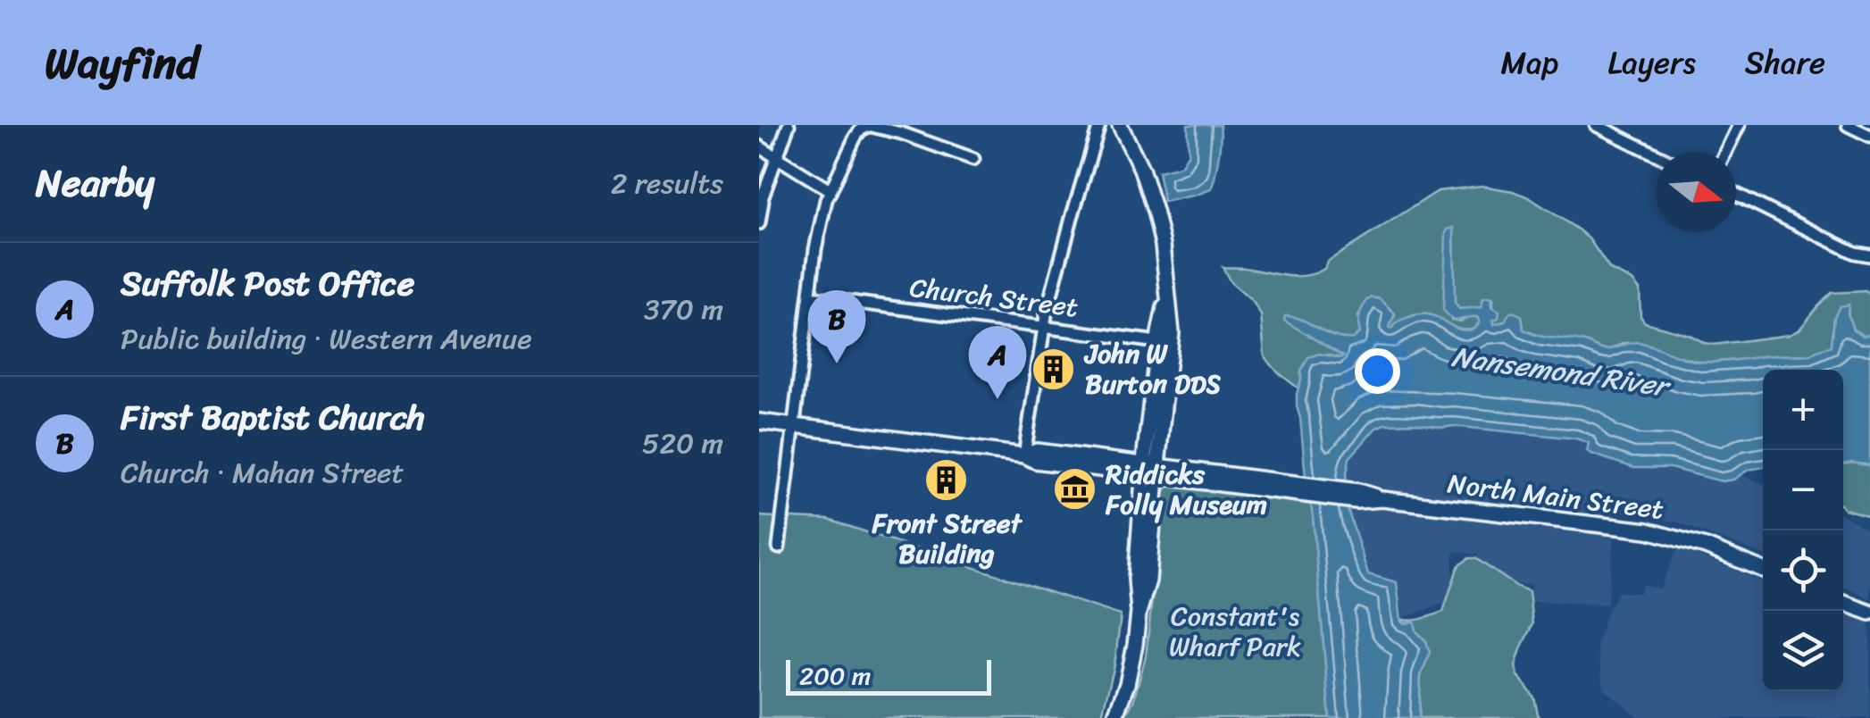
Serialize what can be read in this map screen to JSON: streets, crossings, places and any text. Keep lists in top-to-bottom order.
{
  "streets": {
    "main road": ["North Main Street"],
    "street": ["Church Street"]
  },
  "water": ["Nansemond River"],
  "parks": ["Constant's Wharf Park"],
  "places": {
    "building": ["John W Burton DDS", "Front Street Building"],
    "museum": ["Riddicks Folly Museum"]
  },
  "scale_bar": "200 m",
  "north": "right",
  "page": {
    "header": "Wayfind",
    "nav": ["Map", "Layers", "Share"],
    "heading": ["Nearby", "2 results"],
    "list": [
      {
        "mark": "A",
        "name": "Suffolk Post Office",
        "note": "Public building · Western Avenue",
        "value": "370 m"
      },
      {
        "mark": "B",
        "name": "First Baptist Church",
        "note": "Church · Mahan Street",
        "value": "520 m"
      }
    ],
    "pins": ["B", "A"],
    "map_buttons": ["+", "−"],
    "scale": "200 m"
  }
}
